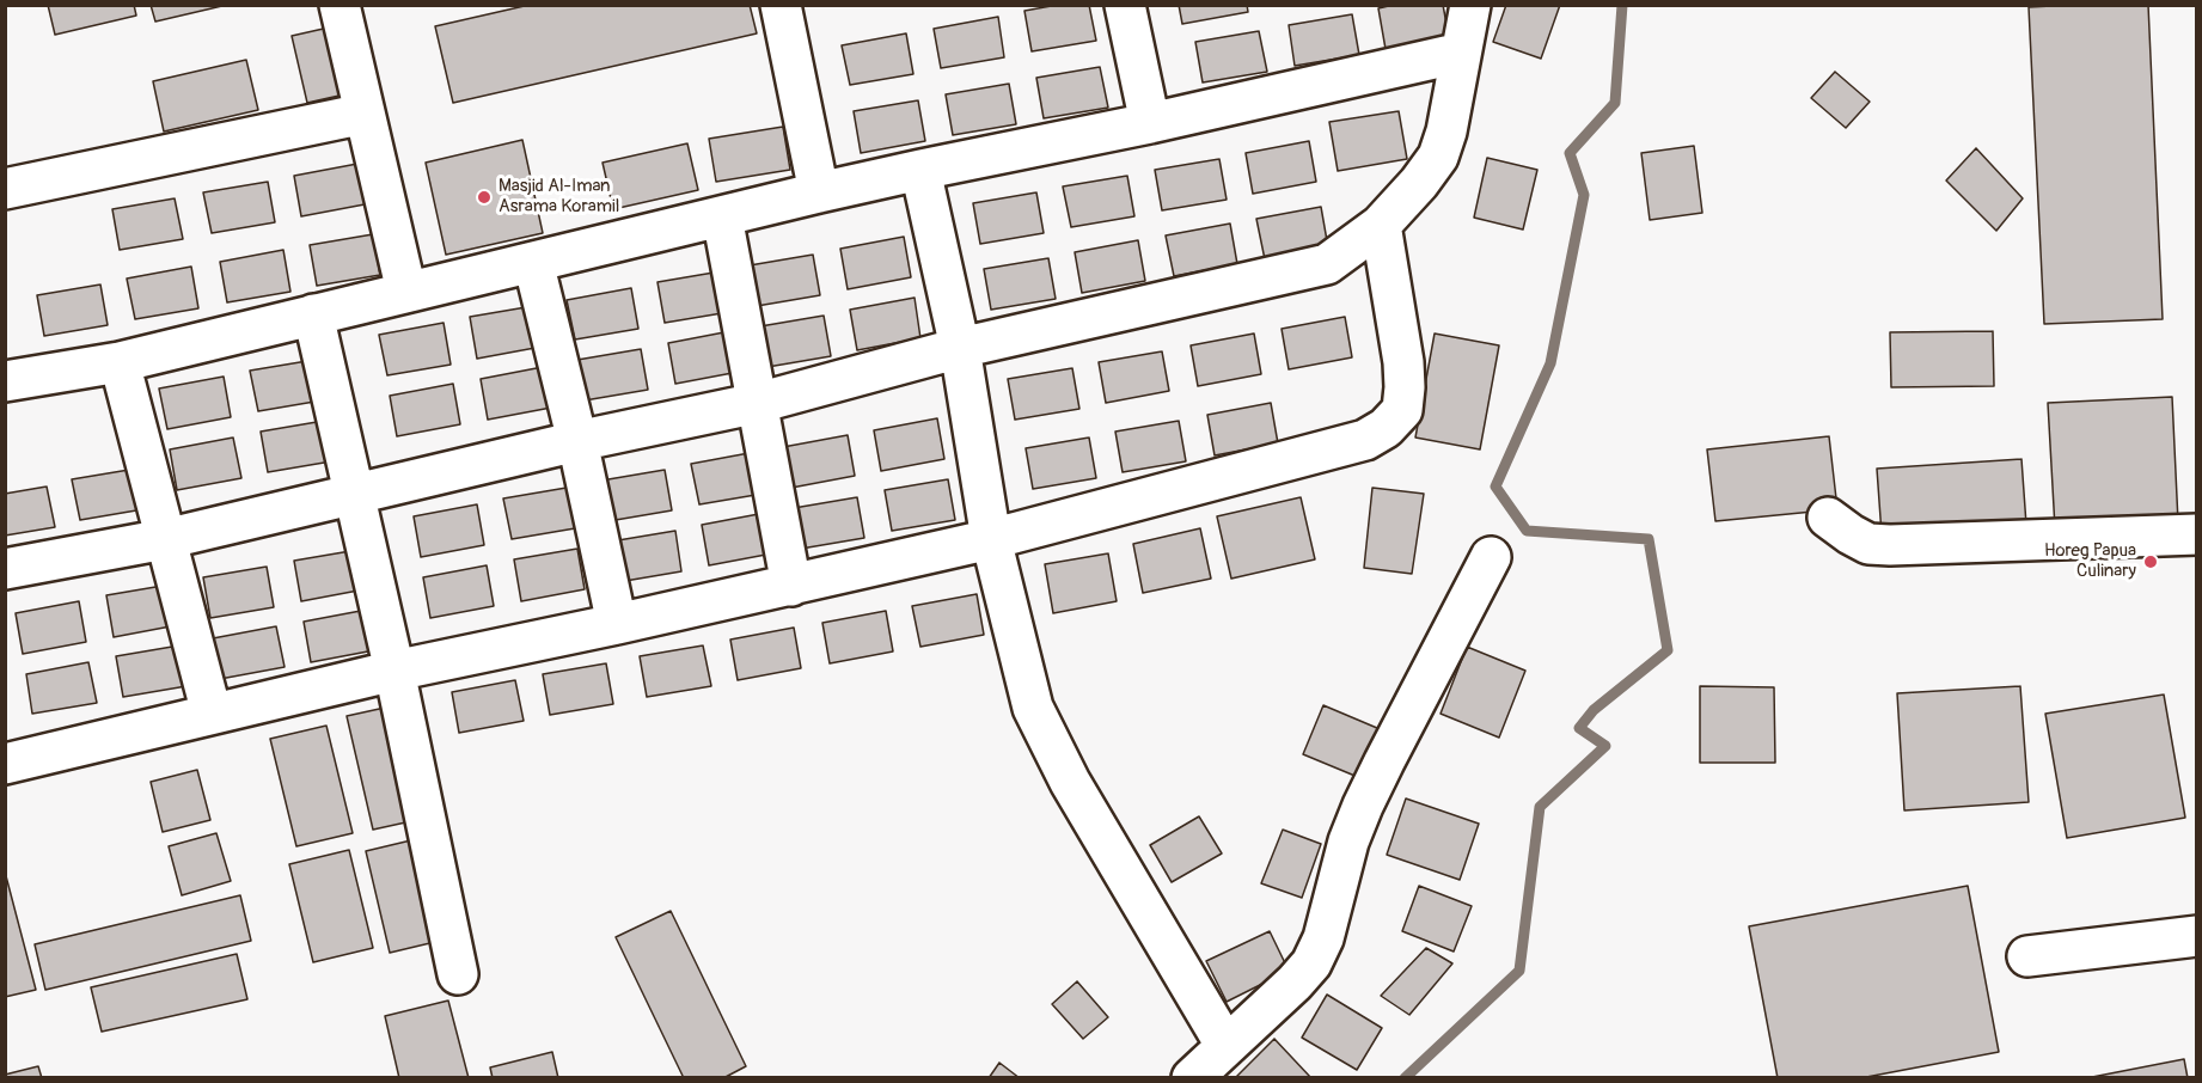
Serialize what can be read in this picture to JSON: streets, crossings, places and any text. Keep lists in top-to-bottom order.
{
  "places": ["Masjid Al-Iman Asrama Koramil", "Horeg Papua Culinary"]
}
